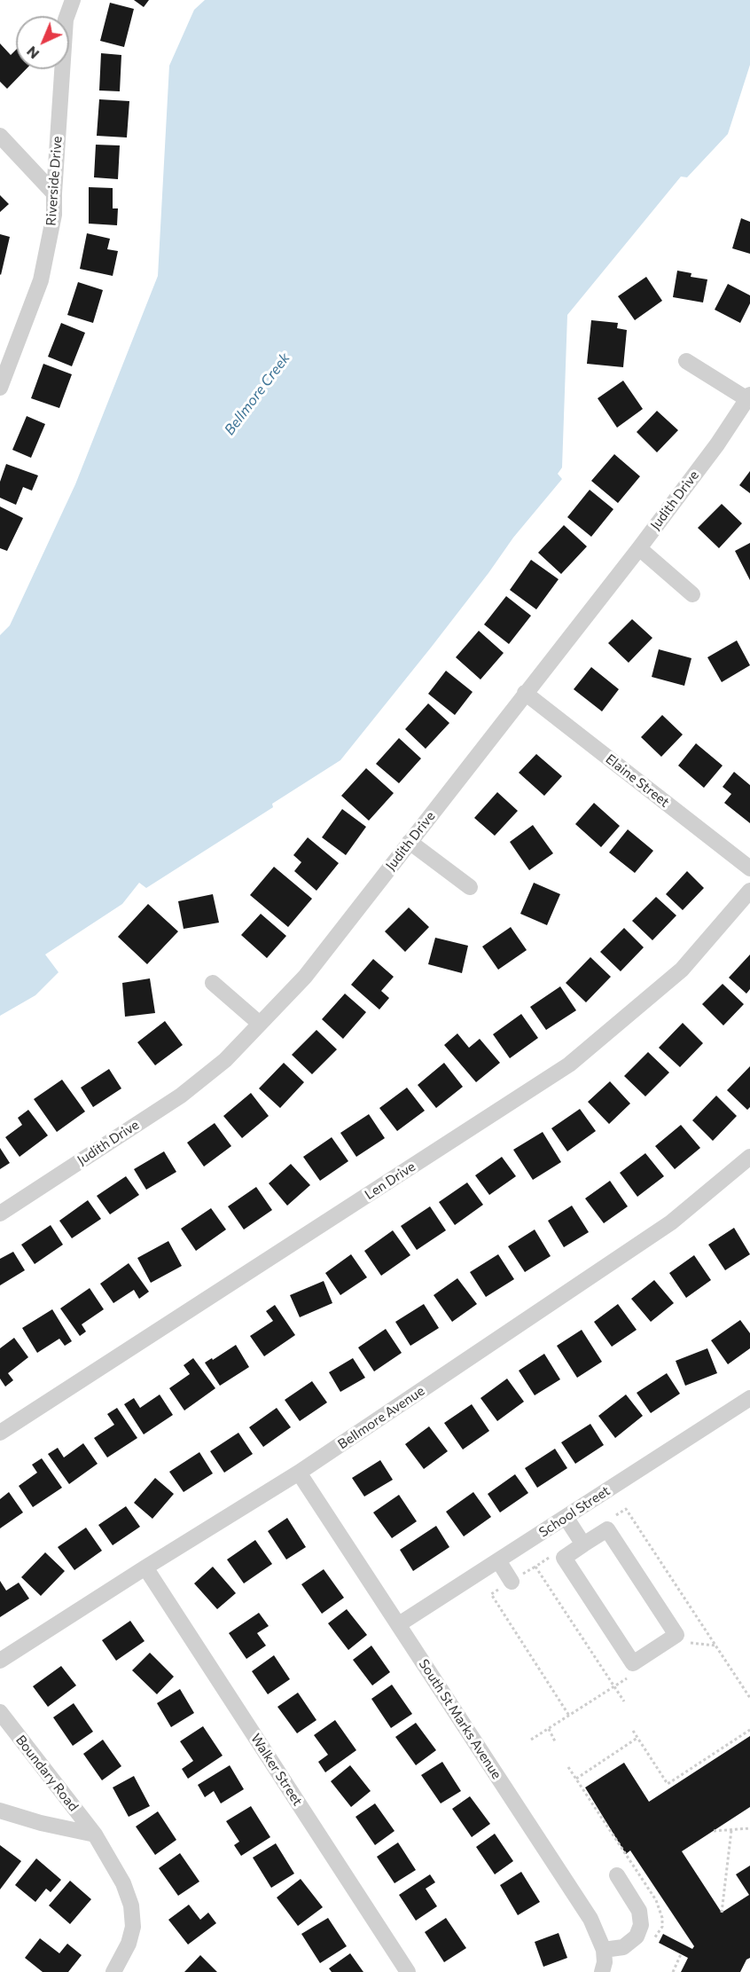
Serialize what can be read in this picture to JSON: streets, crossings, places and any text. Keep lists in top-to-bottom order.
{
  "streets": {
    "street": [
      "Riverside Drive",
      "Judith Drive",
      "Elaine Street",
      "Len Drive",
      "Bellmore Avenue",
      "School Street",
      "South St Marks Avenue",
      "Walker Street",
      "Boundary Road"
    ]
  },
  "crossings": [
    ["Judith Drive", "Elaine Street"],
    ["Bellmore Avenue", "South St Marks Avenue"],
    ["Bellmore Avenue", "Walker Street"],
    ["School Street", "South St Marks Avenue"]
  ],
  "water": ["Bellmore Creek"],
  "north": "bottom left"
}
